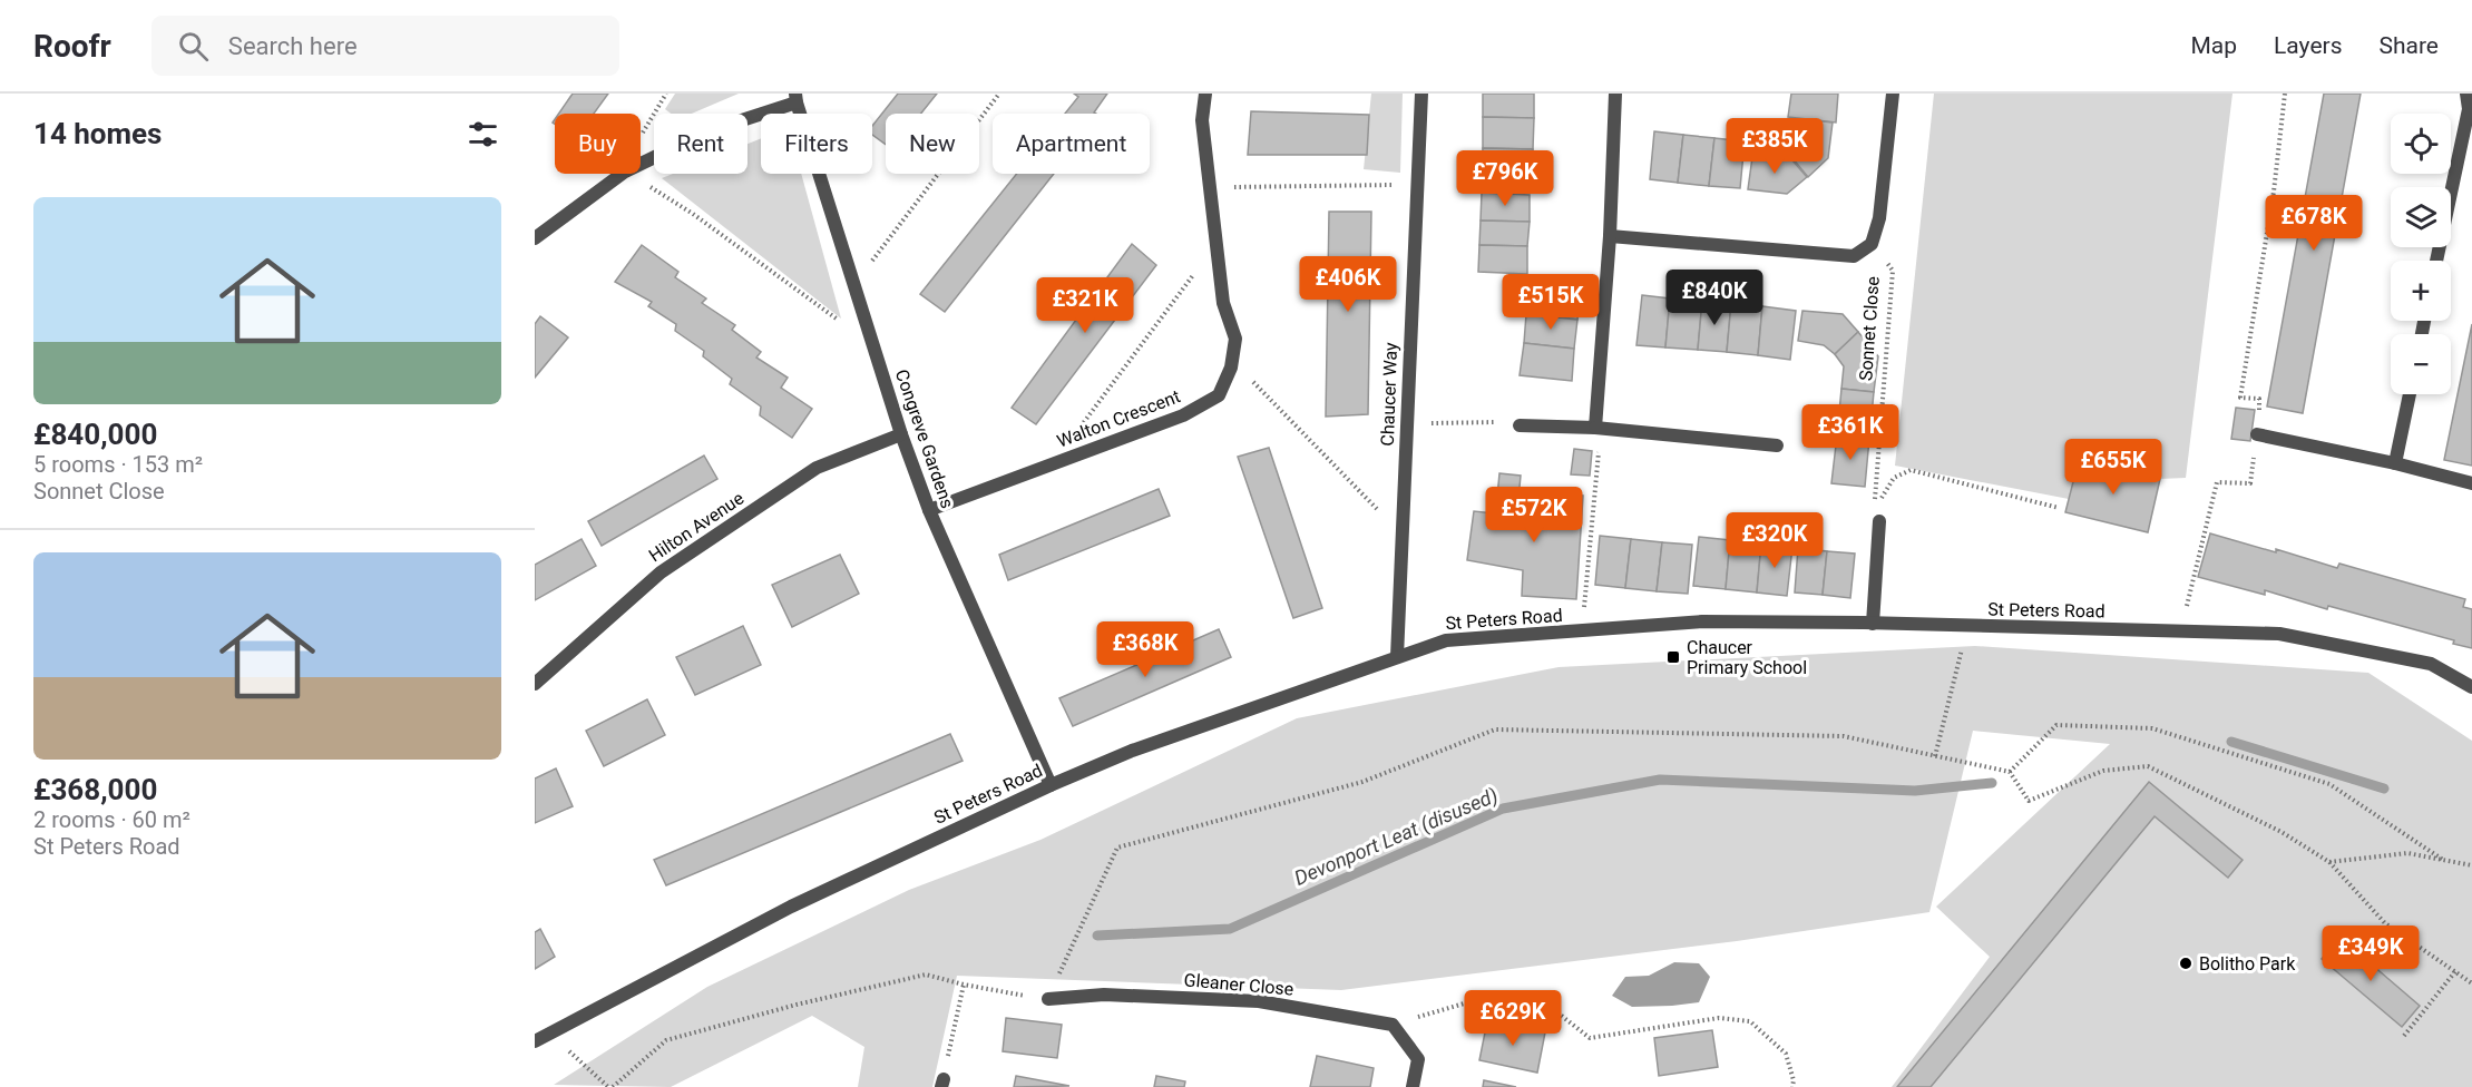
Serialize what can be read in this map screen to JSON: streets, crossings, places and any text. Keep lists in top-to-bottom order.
{
  "streets": {
    "street": [
      "Sonnet Close",
      "Chaucer Way",
      "Walton Crescent",
      "Congreve Gardens",
      "Hilton Avenue",
      "St Peters Road",
      "Gleaner Close"
    ]
  },
  "crossings": [
    ["Chaucer Way", "St Peters Road"],
    ["Walton Crescent", "Congreve Gardens"],
    ["Congreve Gardens", "Hilton Avenue"],
    ["Congreve Gardens", "St Peters Road"]
  ],
  "water": ["Devonport Leat (disused)"],
  "places": {
    "transit": ["Chaucer Primary School"],
    "other": ["Bolitho Park"]
  },
  "page": {
    "header": "Roofr",
    "search": "Search here",
    "nav": ["Map", "Layers", "Share"],
    "heading": "14 homes",
    "map_buttons": ["+", "−"],
    "chip": [
      "Buy",
      "Rent",
      "Filters",
      "New",
      "Apartment"
    ],
    "price": [
      "£385K",
      "£796K",
      "£678K",
      "£406K",
      "£840K",
      "£515K",
      "£321K",
      "£361K",
      "£655K",
      "£572K",
      "£320K",
      "£368K",
      "£349K",
      "£629K"
    ],
    "list": [
      {
        "name": "£840,000",
        "note": "5 rooms · 153 m² · Sonnet Close"
      },
      {
        "name": "£368,000",
        "note": "2 rooms · 60 m² · St Peters Road"
      }
    ]
  }
}
